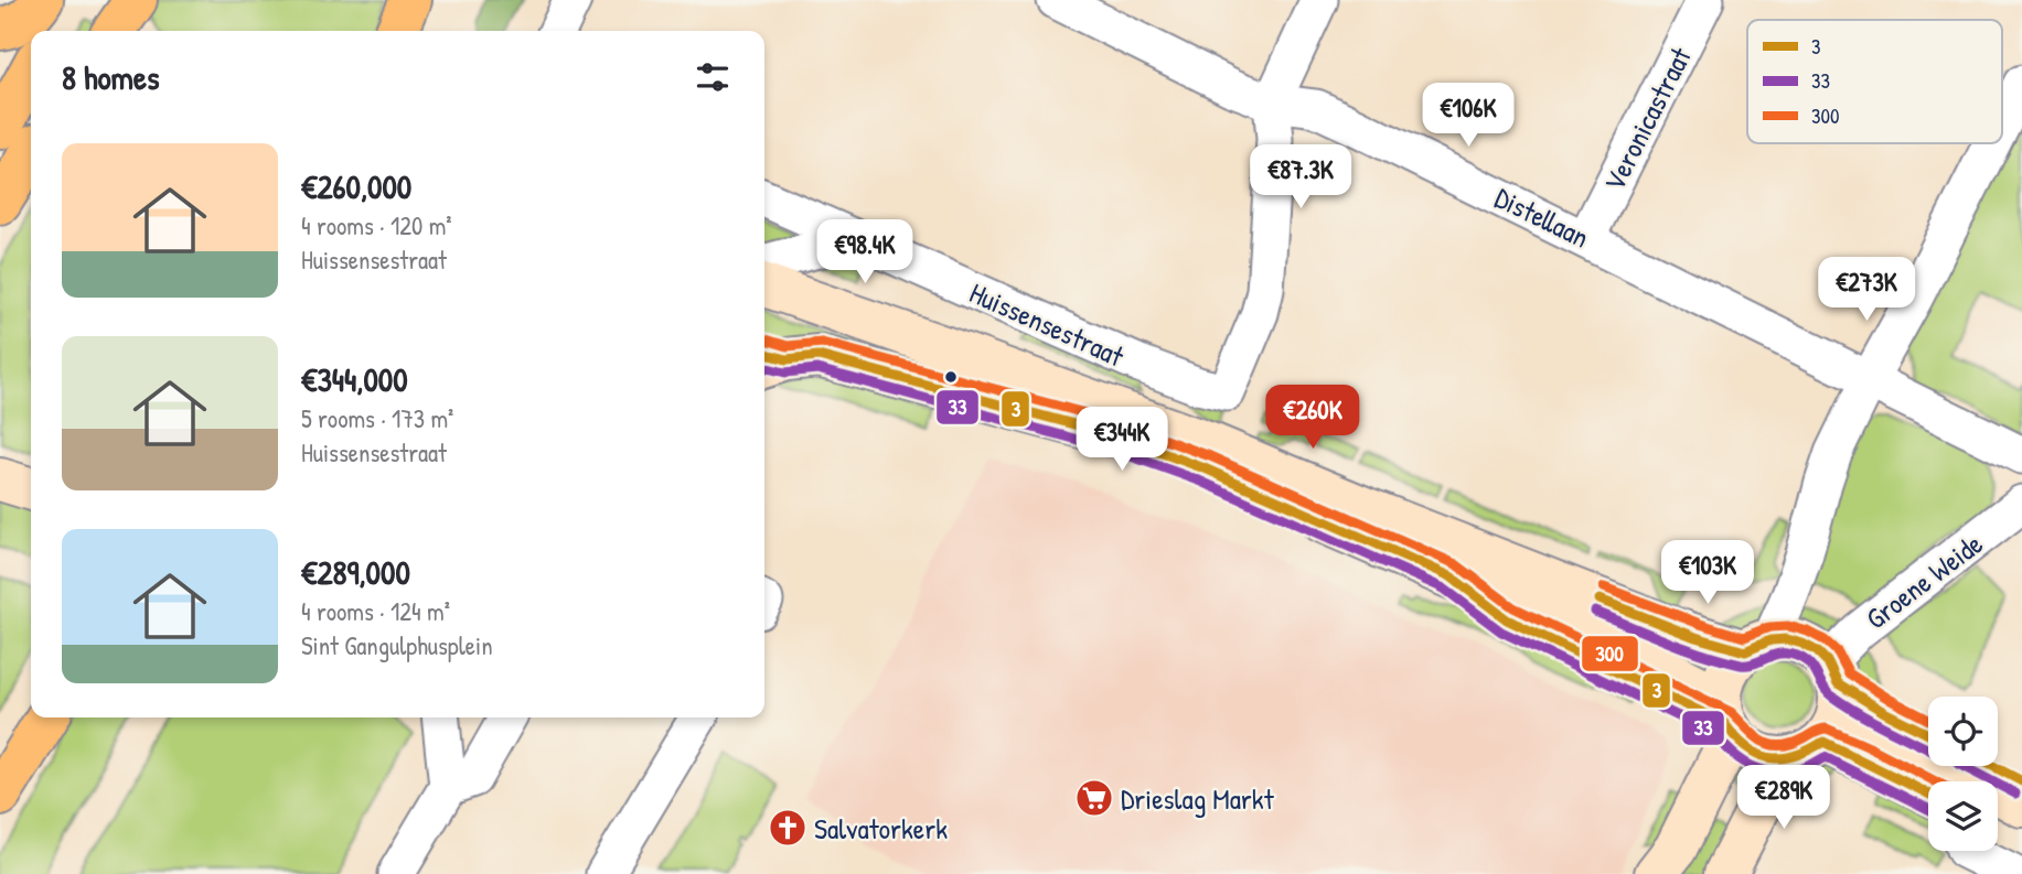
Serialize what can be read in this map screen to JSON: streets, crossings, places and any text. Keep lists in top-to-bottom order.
{
  "streets": {
    "street": [
      "Veronicastraat",
      "Distellaan",
      "Huissensestraat",
      "Groene Weide"
    ]
  },
  "crossings": [
    ["Veronicastraat", "Distellaan"],
    ["Distellaan", "Huissensestraat"],
    ["Huissensestraat", "Groene Weide"]
  ],
  "places": {
    "supermarket": ["Drieslag Markt"],
    "church": ["Salvatorkerk"]
  },
  "lines": ["transit line 300", "transit line 3", "transit line 33"],
  "legend": ["3", "33", "300"],
  "page": {
    "heading": "8 homes",
    "price": [
      "€106K",
      "€87.3K",
      "€98.4K",
      "€273K",
      "€260K",
      "€344K",
      "€103K",
      "€289K"
    ],
    "list": [
      {
        "name": "€260,000",
        "note": "4 rooms · 120 m² · Huissensestraat"
      },
      {
        "name": "€344,000",
        "note": "5 rooms · 173 m² · Huissensestraat"
      },
      {
        "name": "€289,000",
        "note": "4 rooms · 124 m² · Sint Gangulphusplein"
      }
    ]
  }
}
